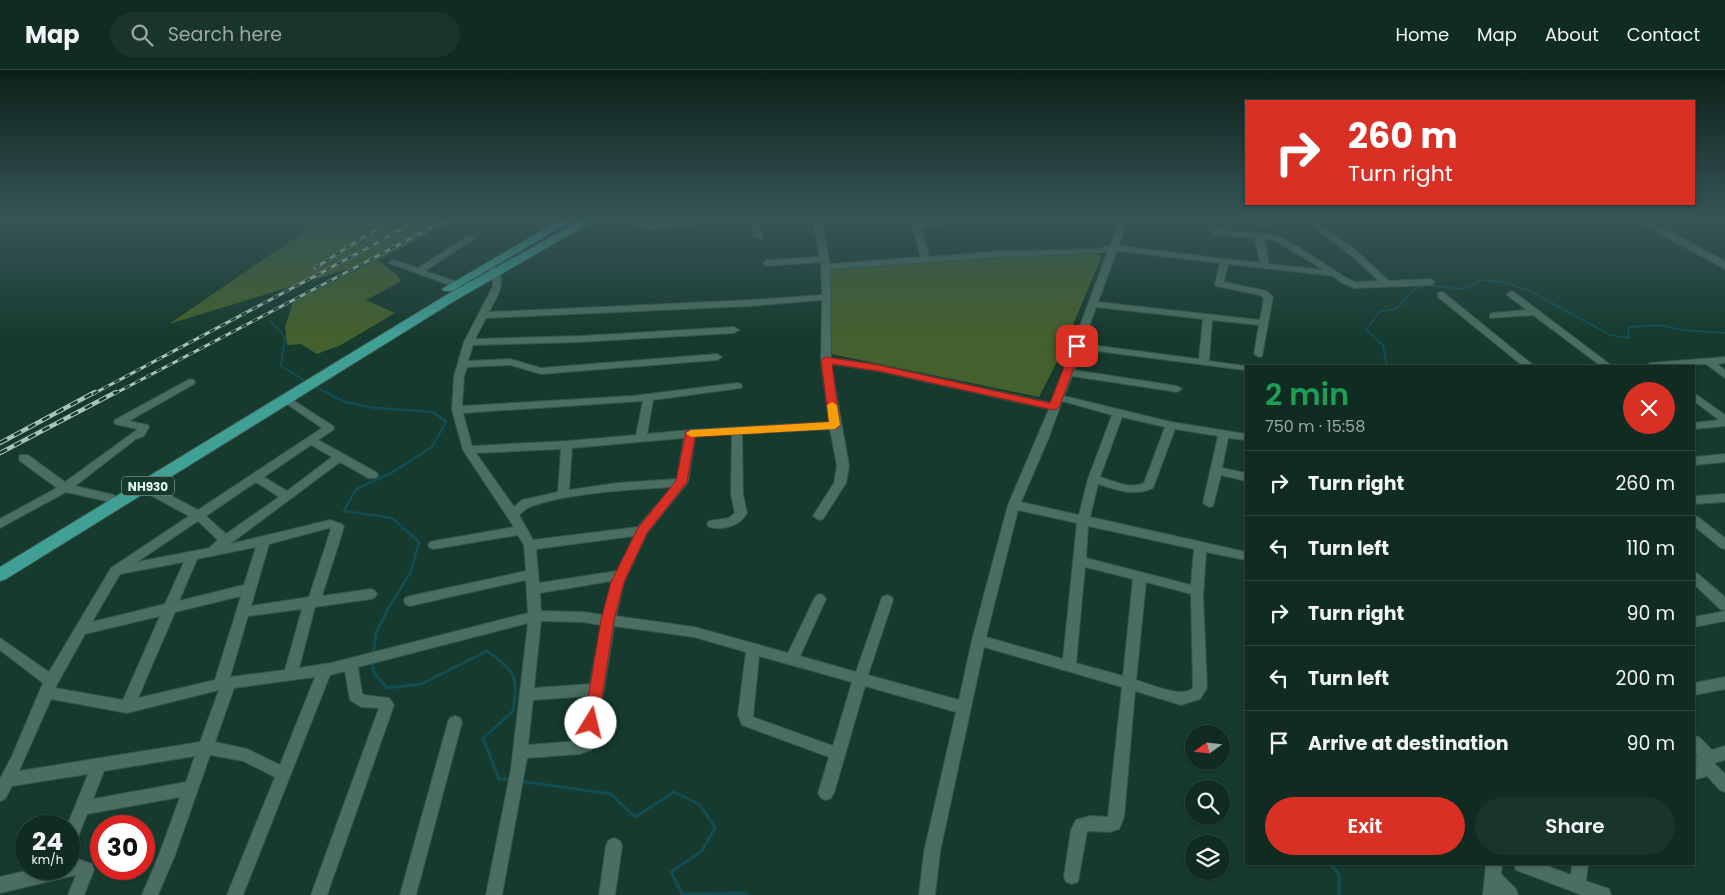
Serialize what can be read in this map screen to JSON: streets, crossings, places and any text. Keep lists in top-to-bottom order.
{
  "streets": {
    "highway": ["NH930"]
  },
  "north": "left",
  "page": {
    "header": "Map",
    "search": "Search here",
    "nav": [
      "Home",
      "Map",
      "About",
      "Contact"
    ],
    "turn": ["260 m", "Turn right"],
    "heading": ["2 min", "750 m · 15:58"],
    "list": [
      {
        "name": "Turn right",
        "value": "260 m"
      },
      {
        "name": "Turn left",
        "value": "110 m"
      },
      {
        "name": "Turn right",
        "value": "90 m"
      },
      {
        "name": "Turn left",
        "value": "200 m"
      },
      {
        "name": "Arrive at destination",
        "value": "90 m"
      }
    ],
    "buttons": ["Exit", "Share"],
    "speed": "24 km/h",
    "limit": "30"
  }
}
